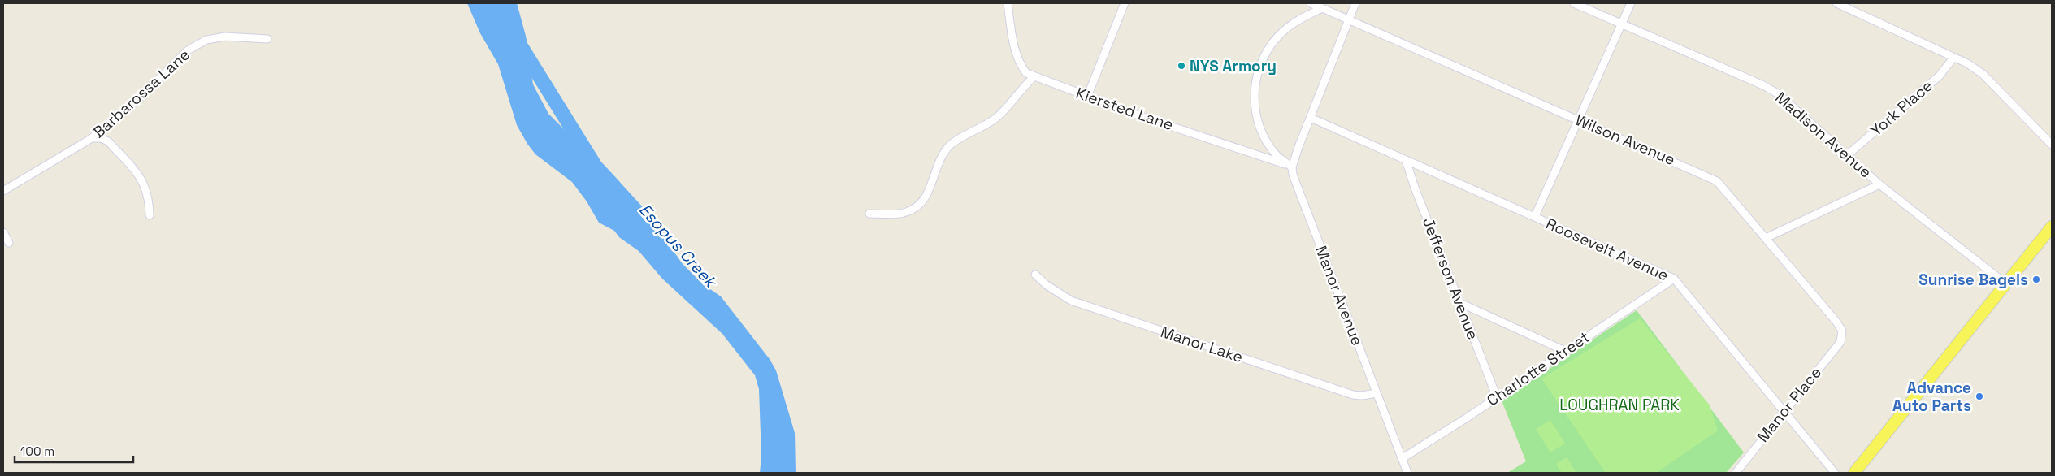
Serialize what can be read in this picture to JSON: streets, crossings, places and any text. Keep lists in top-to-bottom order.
{
  "streets": {
    "street": [
      "Barbarossa Lane",
      "York Place",
      "Kiersted Lane",
      "Madison Avenue",
      "Wilson Avenue",
      "Roosevelt Avenue",
      "Jefferson Avenue",
      "Manor Avenue",
      "Manor Lake",
      "Charlotte Street",
      "Manor Place"
    ]
  },
  "crossings": [
    ["York Place", "Madison Avenue"],
    ["Kiersted Lane", "Manor Avenue"],
    ["Wilson Avenue", "Manor Place"],
    ["Roosevelt Avenue", "Jefferson Avenue"],
    ["Roosevelt Avenue", "Charlotte Street"],
    ["Roosevelt Avenue", "Manor Place"],
    ["Jefferson Avenue", "Charlotte Street"],
    ["Manor Avenue", "Manor Lake"],
    ["Manor Avenue", "Charlotte Street"]
  ],
  "water": ["Esopus Creek"],
  "parks": ["LOUGHRAN PARK"],
  "places": ["NYS Armory", "Sunrise Bagels", "Advance Auto Parts"],
  "scale_bar": "100 m"
}
